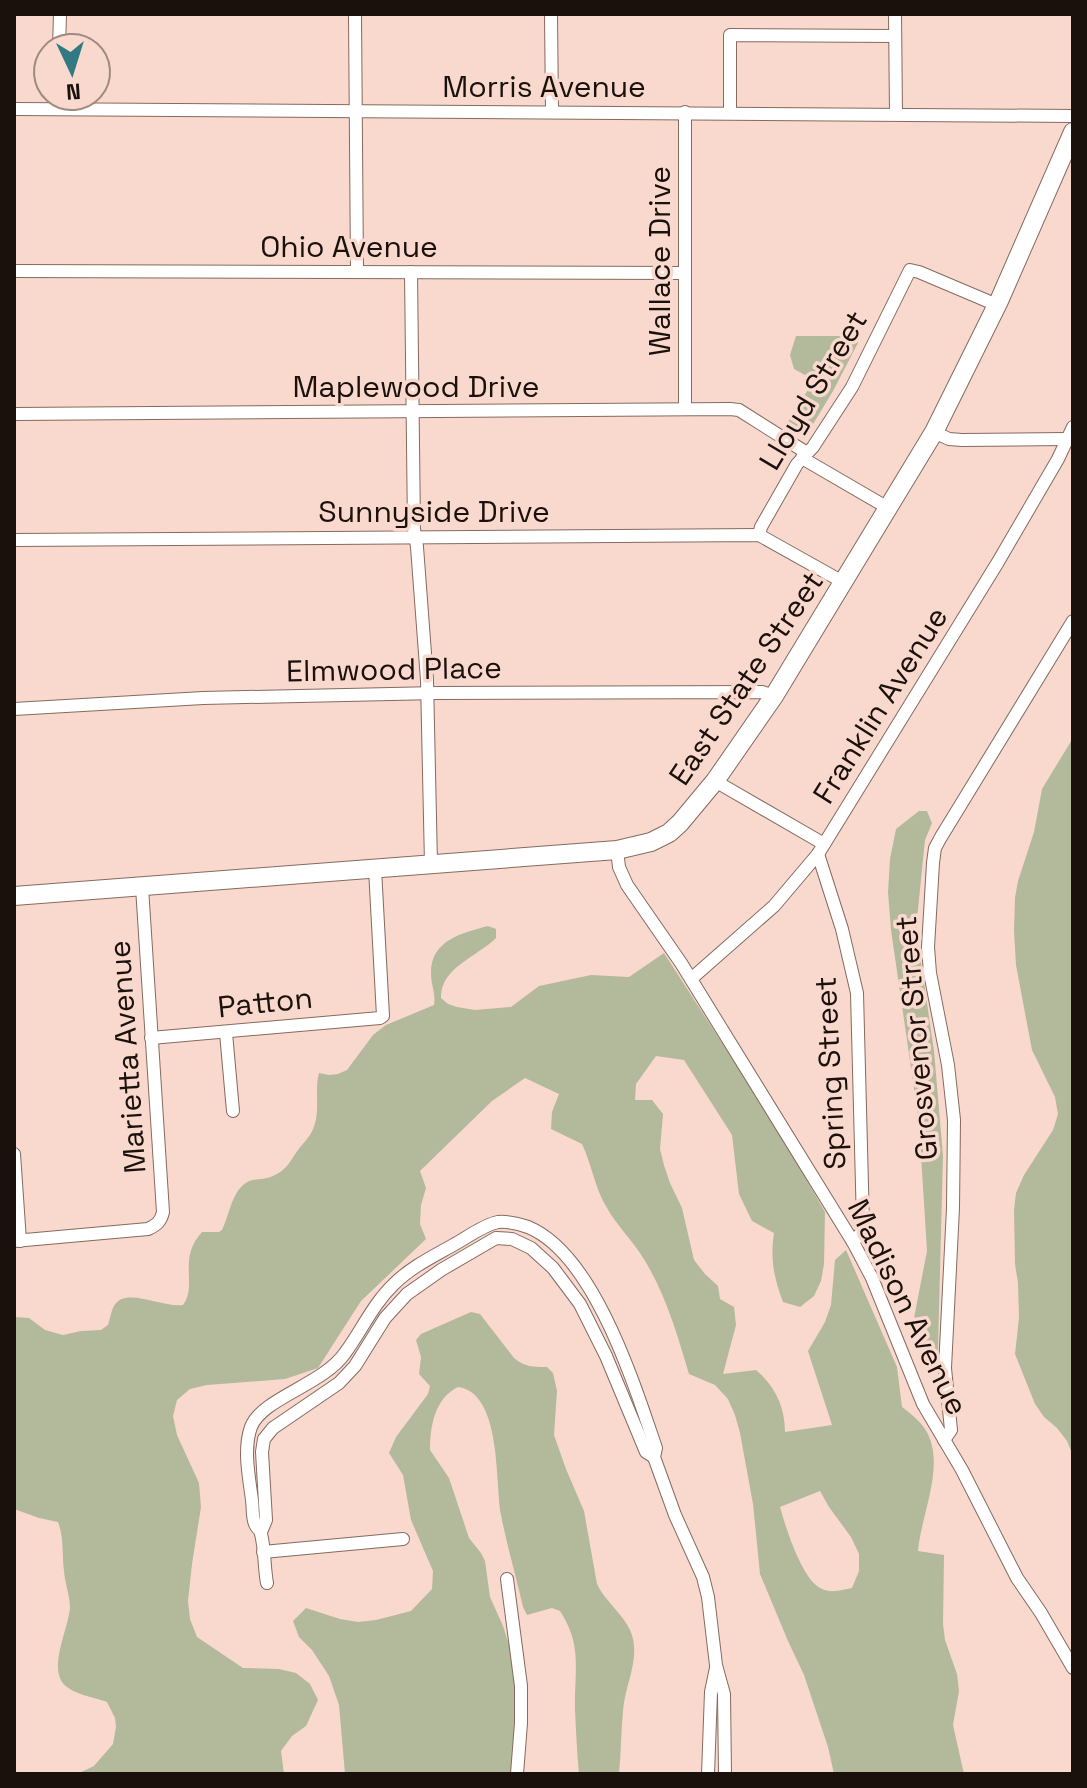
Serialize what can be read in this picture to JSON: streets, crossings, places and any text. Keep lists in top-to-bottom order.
{
  "streets": {
    "main road": ["East State Street"],
    "street": [
      "Morris Avenue",
      "Ohio Avenue",
      "Wallace Drive",
      "Maplewood Drive",
      "Lloyd Street",
      "Sunnyside Drive",
      "Elmwood Place",
      "Franklin Avenue",
      "Patton",
      "Grosvenor Street",
      "Marietta Avenue",
      "Spring Street",
      "Madison Avenue"
    ]
  },
  "crossings": [
    ["Morris Avenue", "Wallace Drive"],
    ["Ohio Avenue", "Wallace Drive"],
    ["Wallace Drive", "Maplewood Drive"],
    ["Maplewood Drive", "Lloyd Street"],
    ["Maplewood Drive", "East State Street"],
    ["Lloyd Street", "Sunnyside Drive"],
    ["Lloyd Street", "East State Street"],
    ["Sunnyside Drive", "East State Street"],
    ["Elmwood Place", "East State Street"],
    ["East State Street", "Patton"],
    ["East State Street", "Marietta Avenue"],
    ["East State Street", "Madison Avenue"],
    ["Franklin Avenue", "Spring Street"],
    ["Franklin Avenue", "Madison Avenue"],
    ["Patton", "Marietta Avenue"],
    ["Grosvenor Street", "Madison Avenue"],
    ["Spring Street", "Madison Avenue"]
  ],
  "north": "bottom"
}
